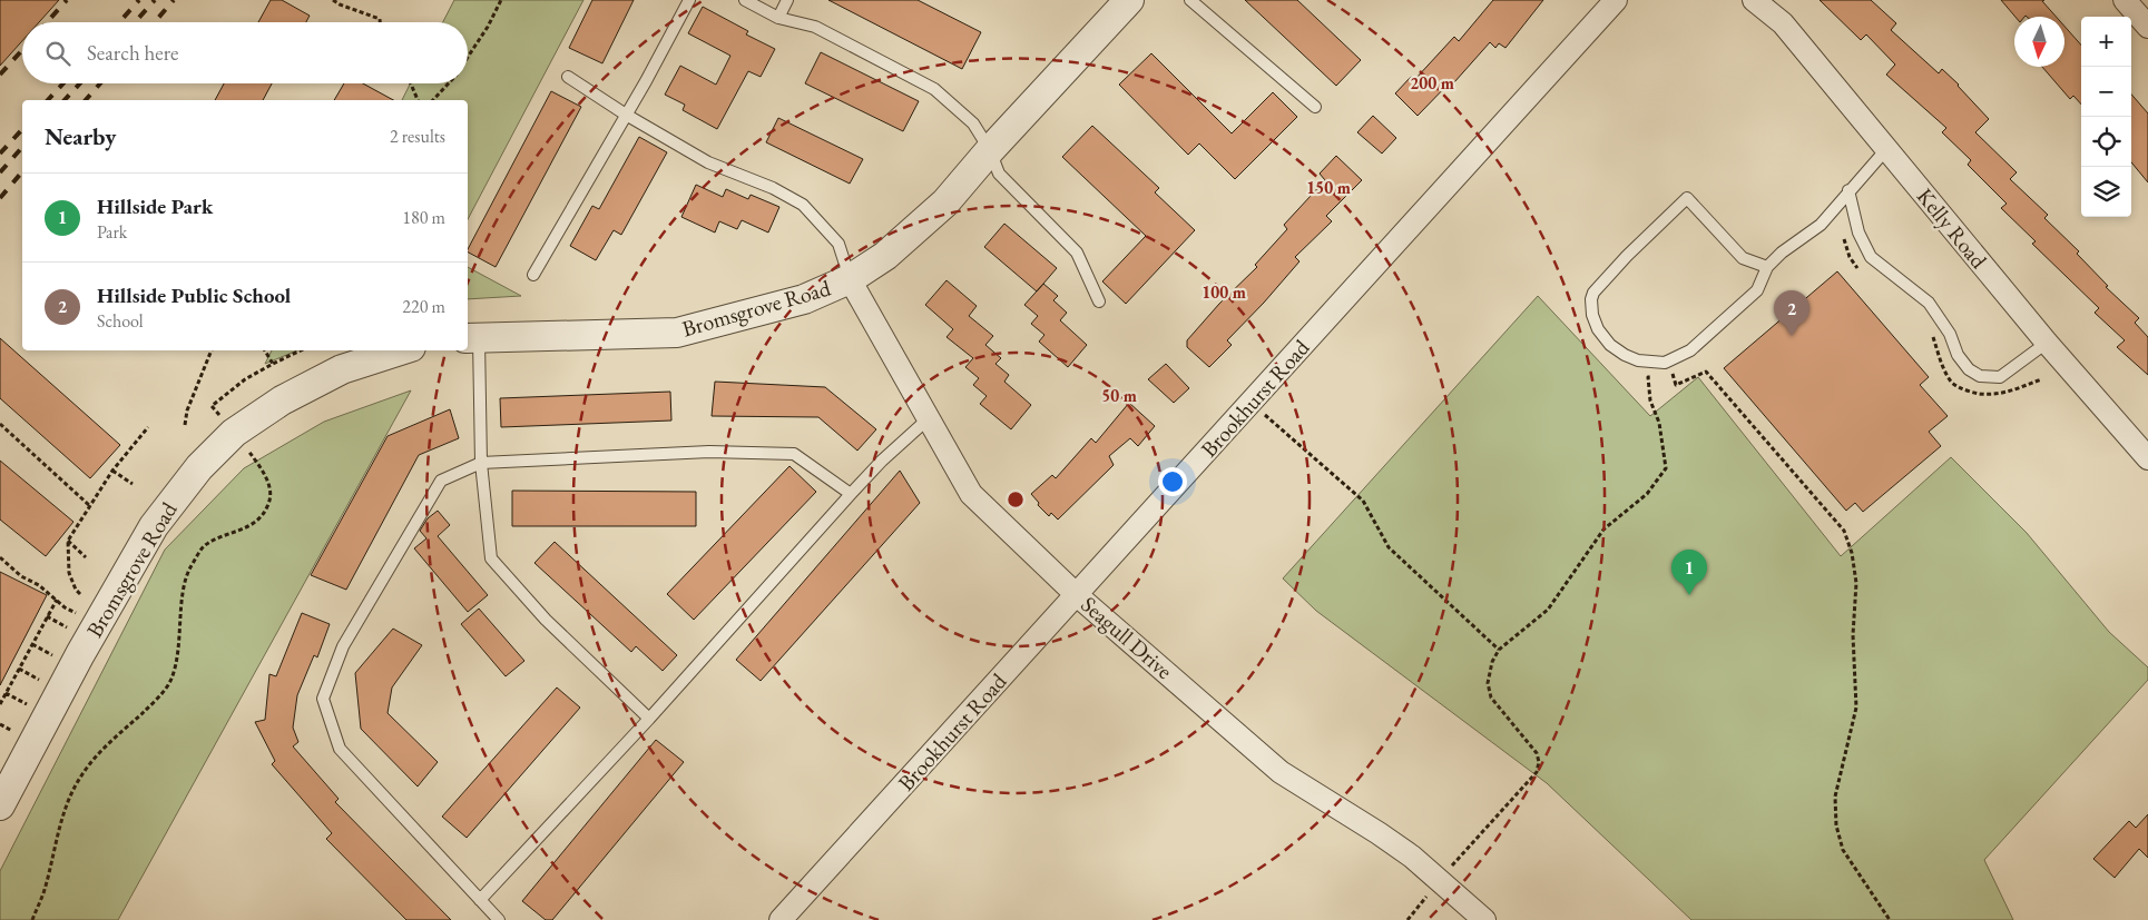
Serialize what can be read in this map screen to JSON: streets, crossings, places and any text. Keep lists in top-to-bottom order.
{
  "streets": {
    "street": [
      "Kelly Road",
      "Bromsgrove Road",
      "Brookhurst Road",
      "Seagull Drive"
    ]
  },
  "crossings": [
    ["Bromsgrove Road", "Seagull Drive"],
    ["Brookhurst Road", "Seagull Drive"]
  ],
  "north": "bottom",
  "page": {
    "map_buttons": ["+", "−"],
    "search": "Search here",
    "heading": ["Nearby", "2 results"],
    "list": [
      {
        "mark": "1",
        "name": "Hillside Park",
        "note": "Park",
        "value": "180 m"
      },
      {
        "mark": "2",
        "name": "Hillside Public School",
        "note": "School",
        "value": "220 m"
      }
    ],
    "pins": ["2", "1"]
  },
  "rings": [
    "200 m",
    "150 m",
    "100 m",
    "50 m"
  ]
}
